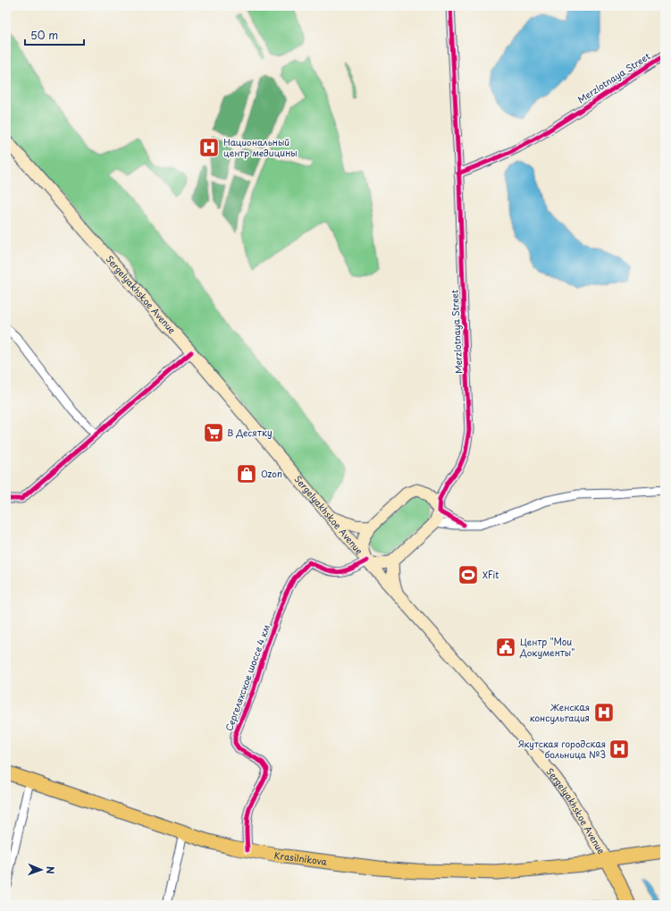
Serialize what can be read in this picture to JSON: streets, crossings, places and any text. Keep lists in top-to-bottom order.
{
  "streets": {
    "main road": ["Sergelyakhskoe Avenue", "Krasilnikova"],
    "street": ["Merzlotnaya Street", "Сергеляхское шоссе 4 км"]
  },
  "crossings": [
    ["Sergelyakhskoe Avenue", "Сергеляхское шоссе 4 км"],
    ["Sergelyakhskoe Avenue", "Krasilnikova"],
    ["Сергеляхское шоссе 4 км", "Krasilnikova"]
  ],
  "places": {
    "hospital": ["Национальный центр медицины", "Женская консультация", "Якутская городская больница №3"],
    "supermarket": ["В Десятку"],
    "shop": ["Ozon"],
    "sports": ["XFit"],
    "public building": ["Центр \"Мои Документы\""]
  },
  "scale_bar": "50 m",
  "north": "right"
}
